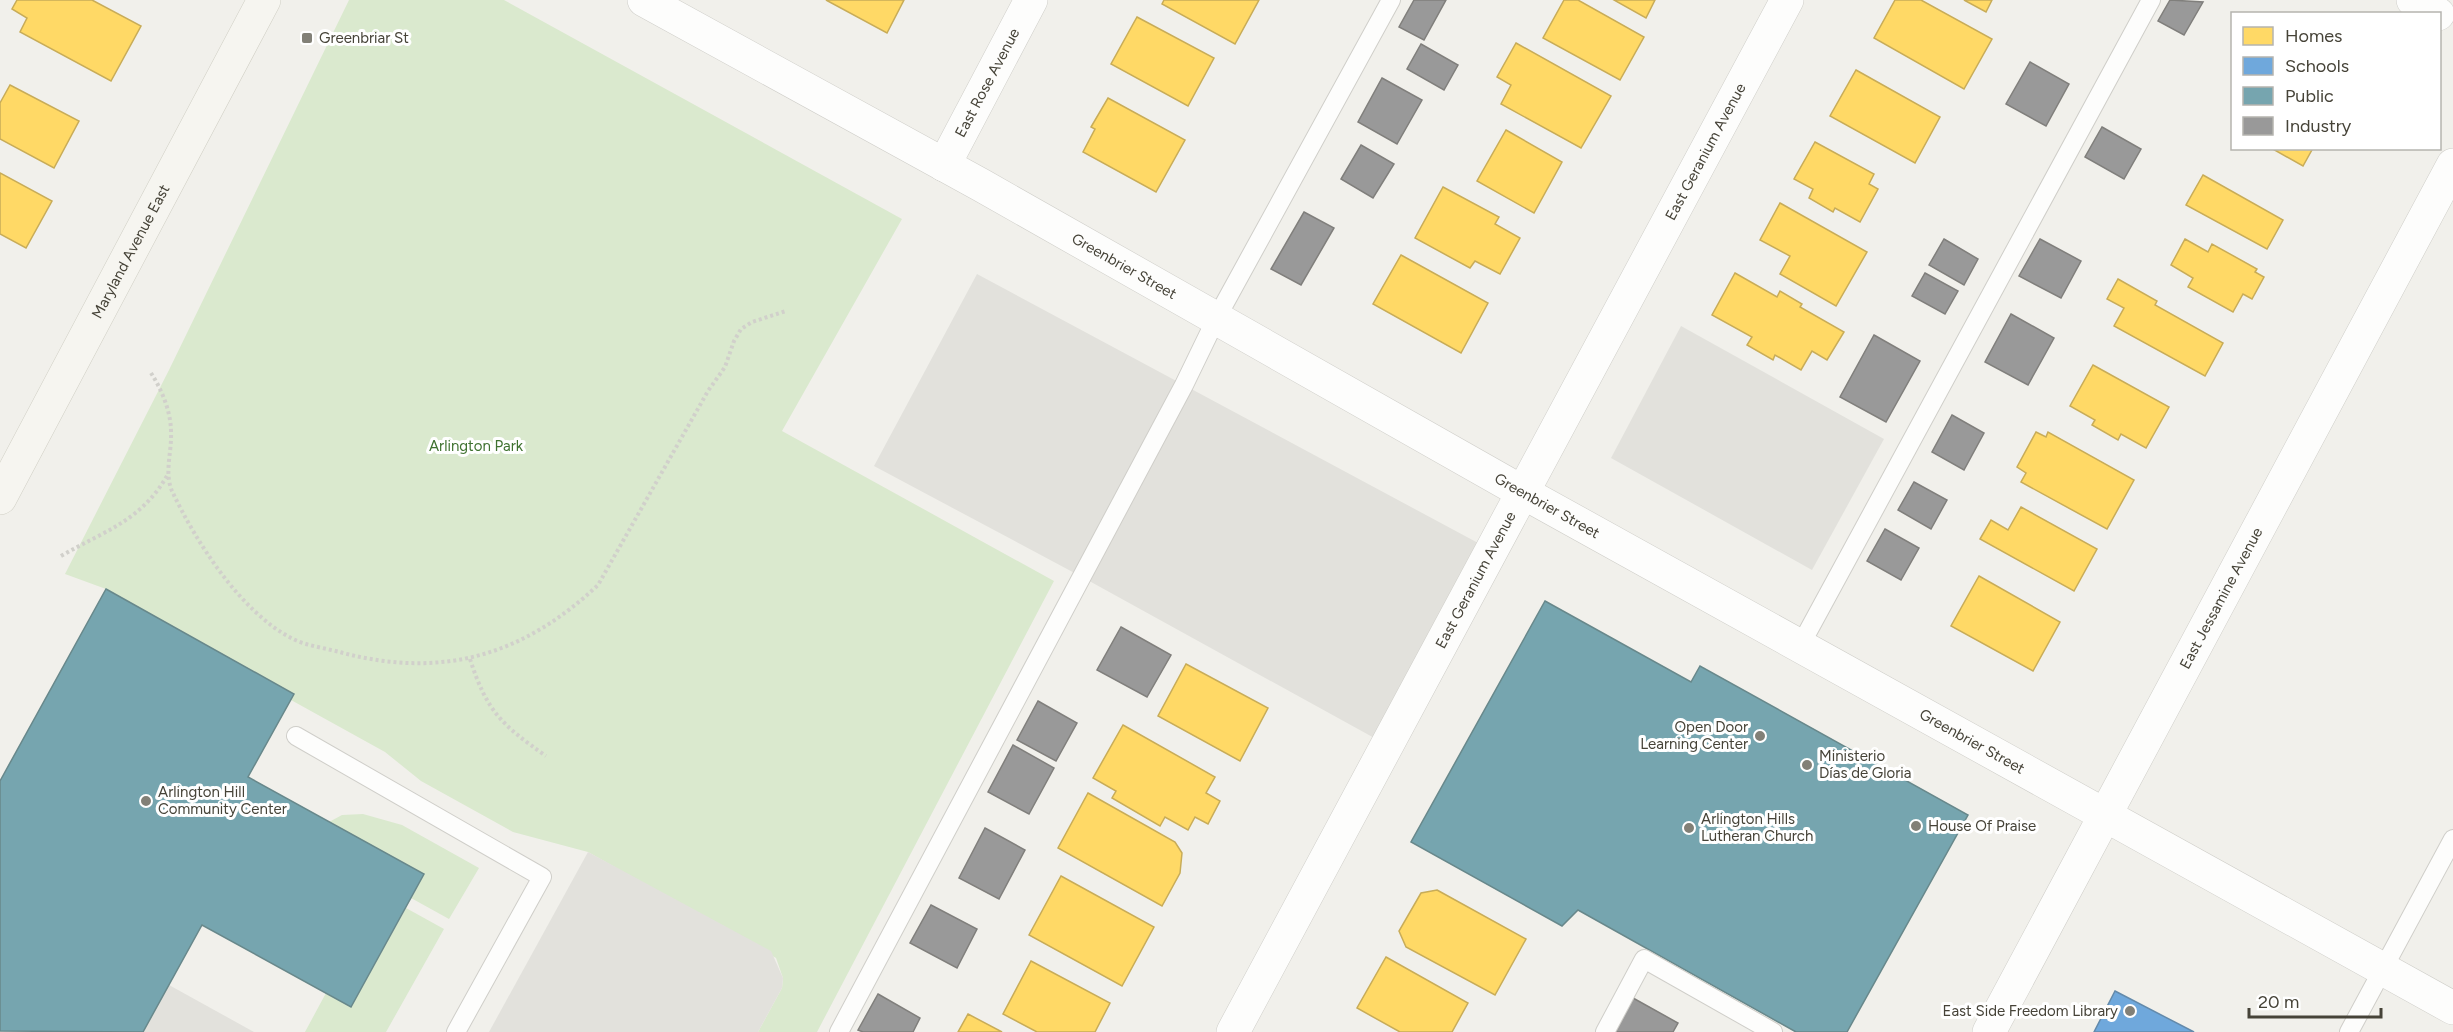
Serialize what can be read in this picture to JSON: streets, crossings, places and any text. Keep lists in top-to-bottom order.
{
  "streets": {
    "main road": ["Maryland Avenue East"],
    "street": [
      "East Rose Avenue",
      "East Geranium Avenue",
      "Greenbrier Street",
      "East Jessamine Avenue"
    ]
  },
  "crossings": [
    ["East Rose Avenue", "Greenbrier Street"],
    ["East Geranium Avenue", "Greenbrier Street"],
    ["Greenbrier Street", "East Jessamine Avenue"]
  ],
  "parks": ["Arlington Park"],
  "places": {
    "transit": ["Greenbriar St"],
    "other": [
      "Open Door Learning Center",
      "Ministerio Días de Gloria",
      "Arlington Hill Community Center",
      "House Of Praise",
      "Arlington Hills Lutheran Church",
      "East Side Freedom Library"
    ]
  },
  "legend": [
    "Homes",
    "Schools",
    "Public",
    "Industry"
  ],
  "scale_bar": "20 m"
}
